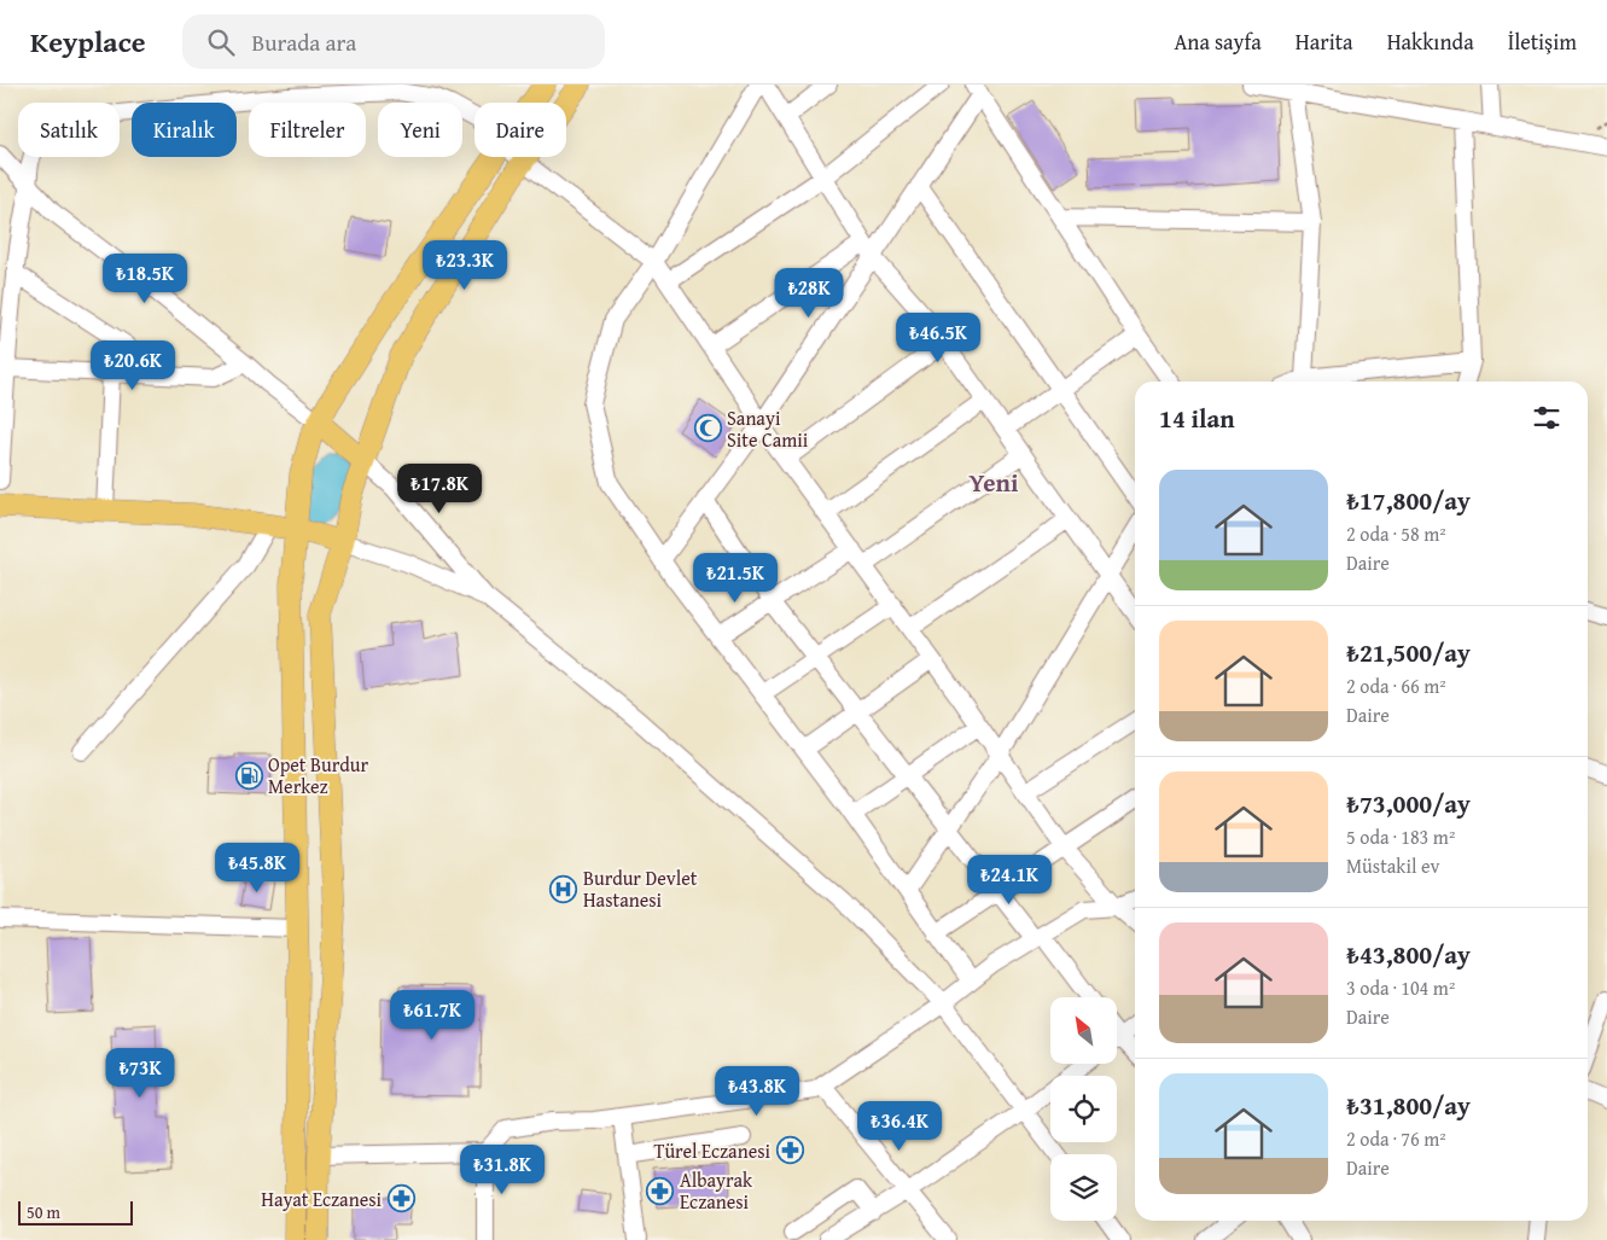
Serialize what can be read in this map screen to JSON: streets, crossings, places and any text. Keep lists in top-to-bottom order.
{
  "districts": ["Yeni"],
  "places": {
    "mosque": ["Sanayi Site Camii"],
    "fuel station": ["Opet Burdur Merkez"],
    "hospital": ["Burdur Devlet Hastanesi"],
    "pharmacy": ["Türel Eczanesi", "Albayrak Eczanesi", "Hayat Eczanesi"]
  },
  "scale_bar": "50 m",
  "north": "top left",
  "page": {
    "header": "Keyplace",
    "search": "Burada ara",
    "nav": [
      "Ana sayfa",
      "Harita",
      "Hakkında",
      "İletişim"
    ],
    "chip": [
      "Satılık",
      "Kiralık",
      "Filtreler",
      "Yeni",
      "Daire"
    ],
    "price": [
      "₺23.3K",
      "₺18.5K",
      "₺28K",
      "₺46.5K",
      "₺20.6K",
      "₺17.8K",
      "₺21.5K",
      "₺45.8K",
      "₺24.1K",
      "₺61.7K",
      "₺73K",
      "₺43.8K",
      "₺36.4K",
      "₺31.8K"
    ],
    "heading": "14 ilan",
    "list": [
      {
        "name": "₺17,800/ay",
        "note": "2 oda · 58 m² · Daire"
      },
      {
        "name": "₺21,500/ay",
        "note": "2 oda · 66 m² · Daire"
      },
      {
        "name": "₺73,000/ay",
        "note": "5 oda · 183 m² · Müstakil ev"
      },
      {
        "name": "₺43,800/ay",
        "note": "3 oda · 104 m² · Daire"
      },
      {
        "name": "₺31,800/ay",
        "note": "2 oda · 76 m² · Daire"
      }
    ],
    "scale": "50 m"
  }
}
